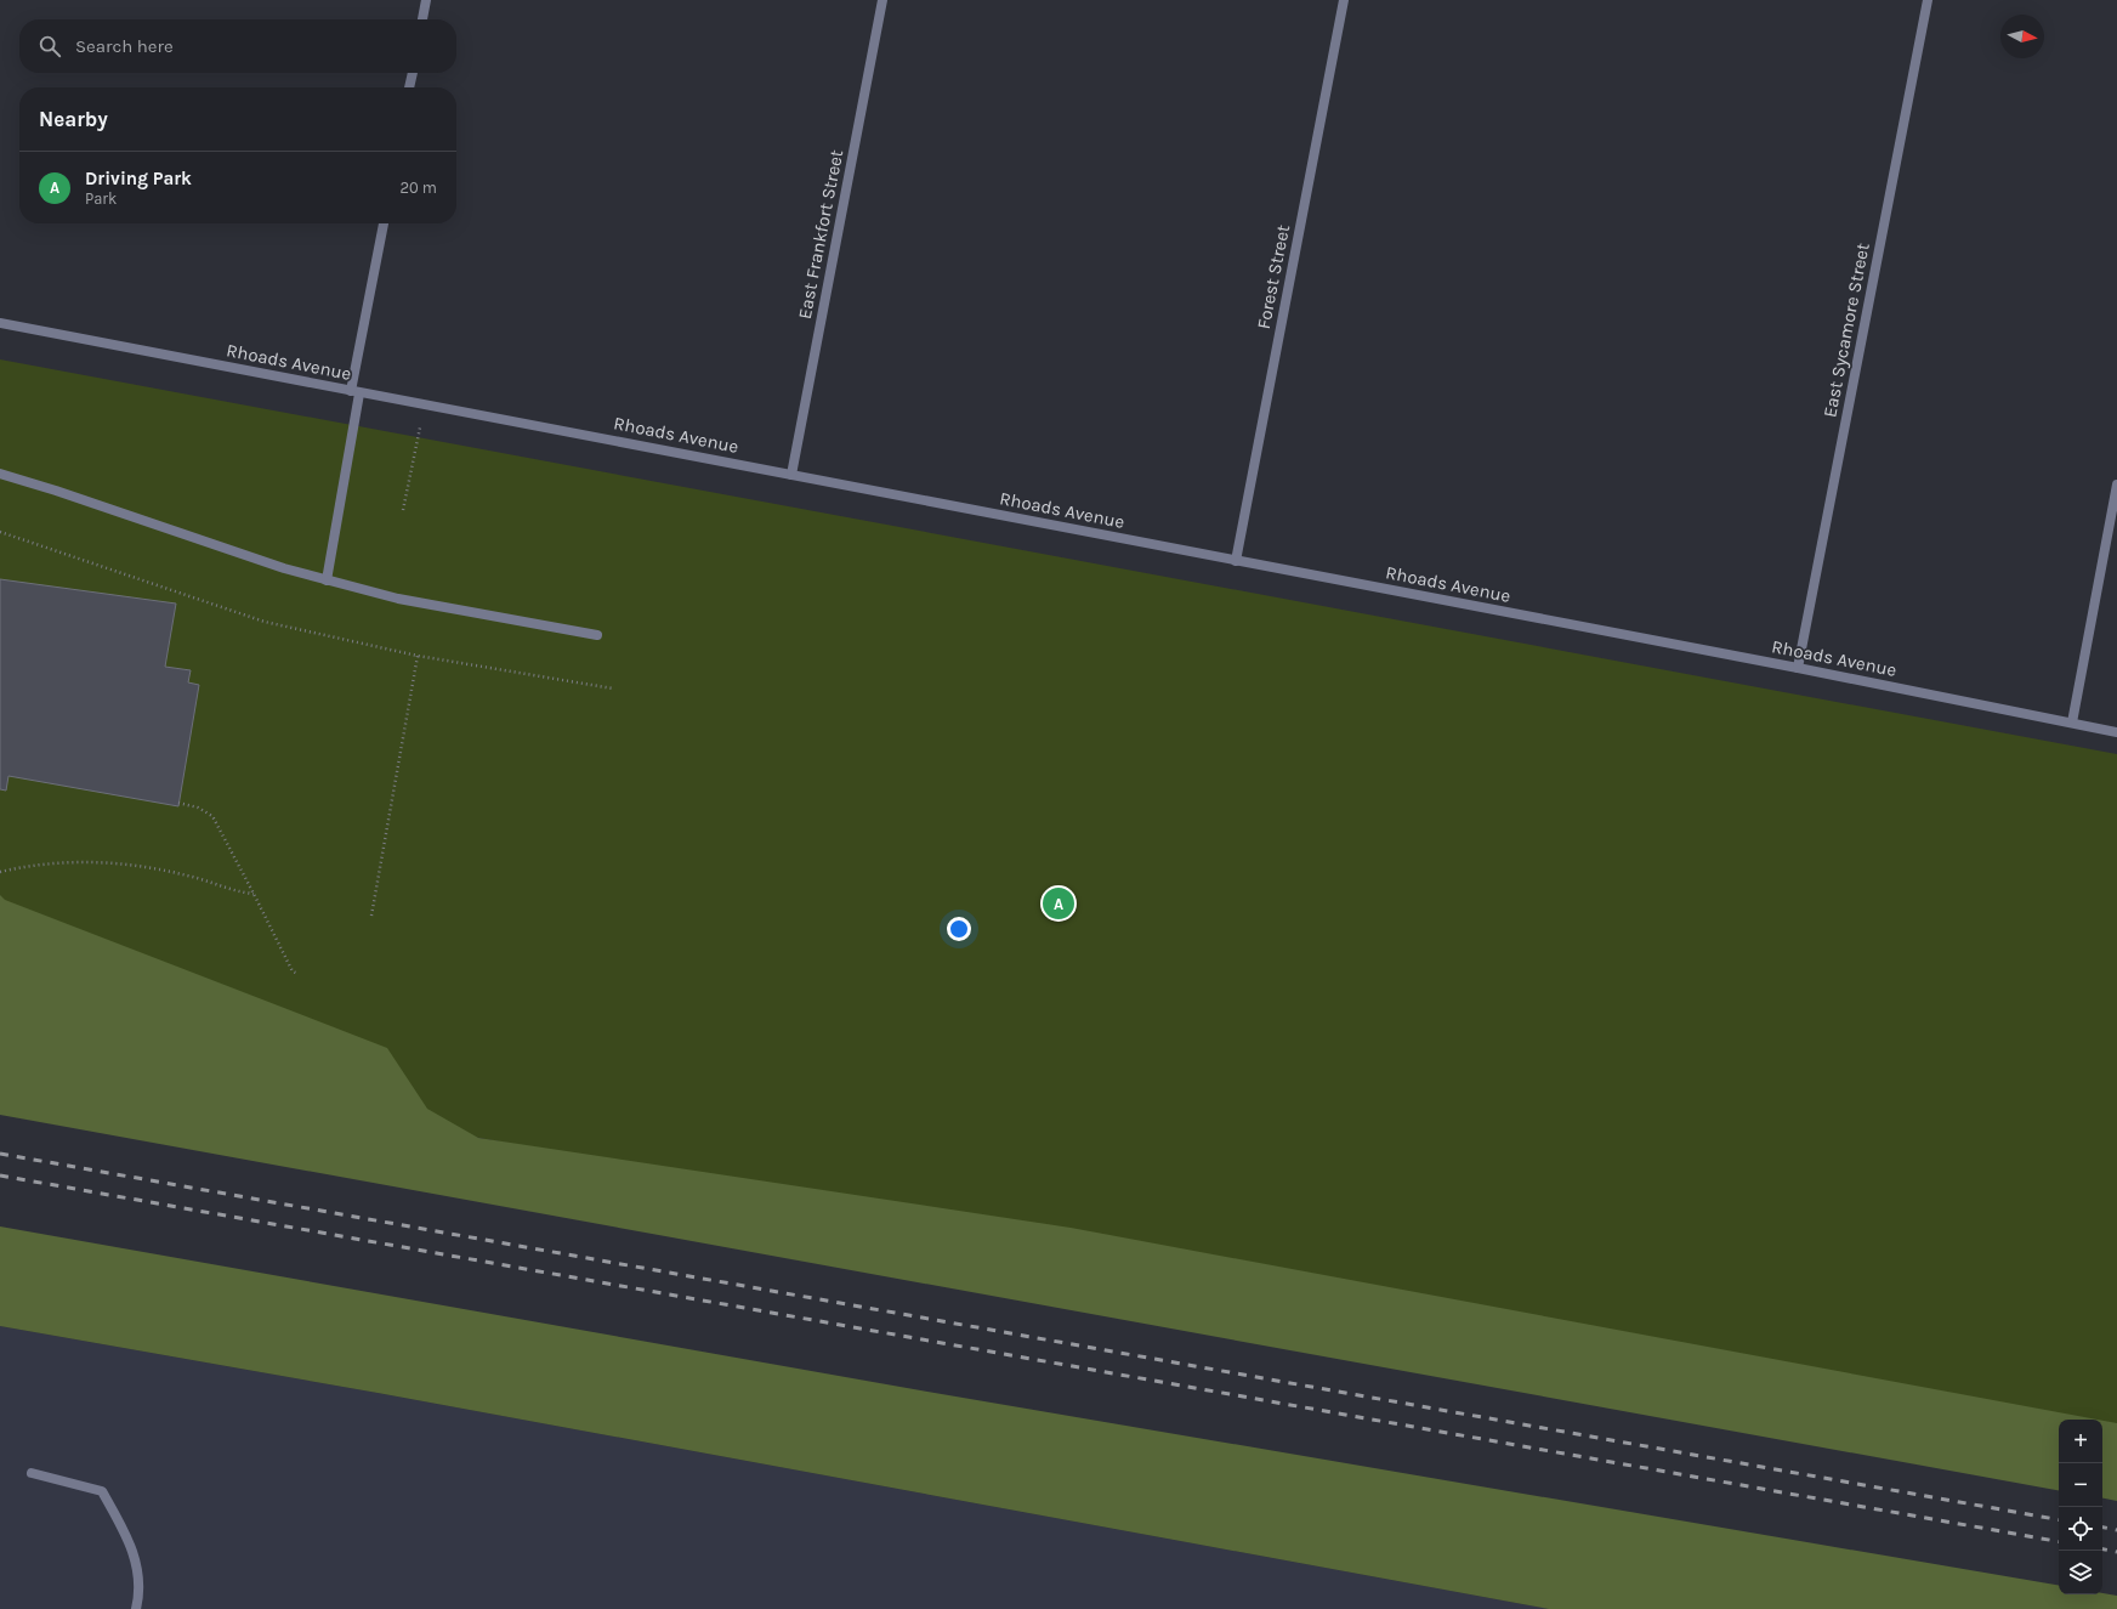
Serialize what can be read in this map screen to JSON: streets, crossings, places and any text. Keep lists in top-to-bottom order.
{
  "streets": {
    "street": [
      "East Frankfort Street",
      "Forest Street",
      "East Sycamore Street",
      "Rhoads Avenue"
    ]
  },
  "crossings": [
    ["East Frankfort Street", "Rhoads Avenue"],
    ["Forest Street", "Rhoads Avenue"],
    ["East Sycamore Street", "Rhoads Avenue"]
  ],
  "north": "right",
  "page": {
    "search": "Search here",
    "heading": "Nearby",
    "list": [
      {
        "mark": "A",
        "name": "Driving Park",
        "note": "Park",
        "value": "20 m"
      }
    ],
    "pins": "A",
    "map_buttons": ["+", "−"]
  }
}
